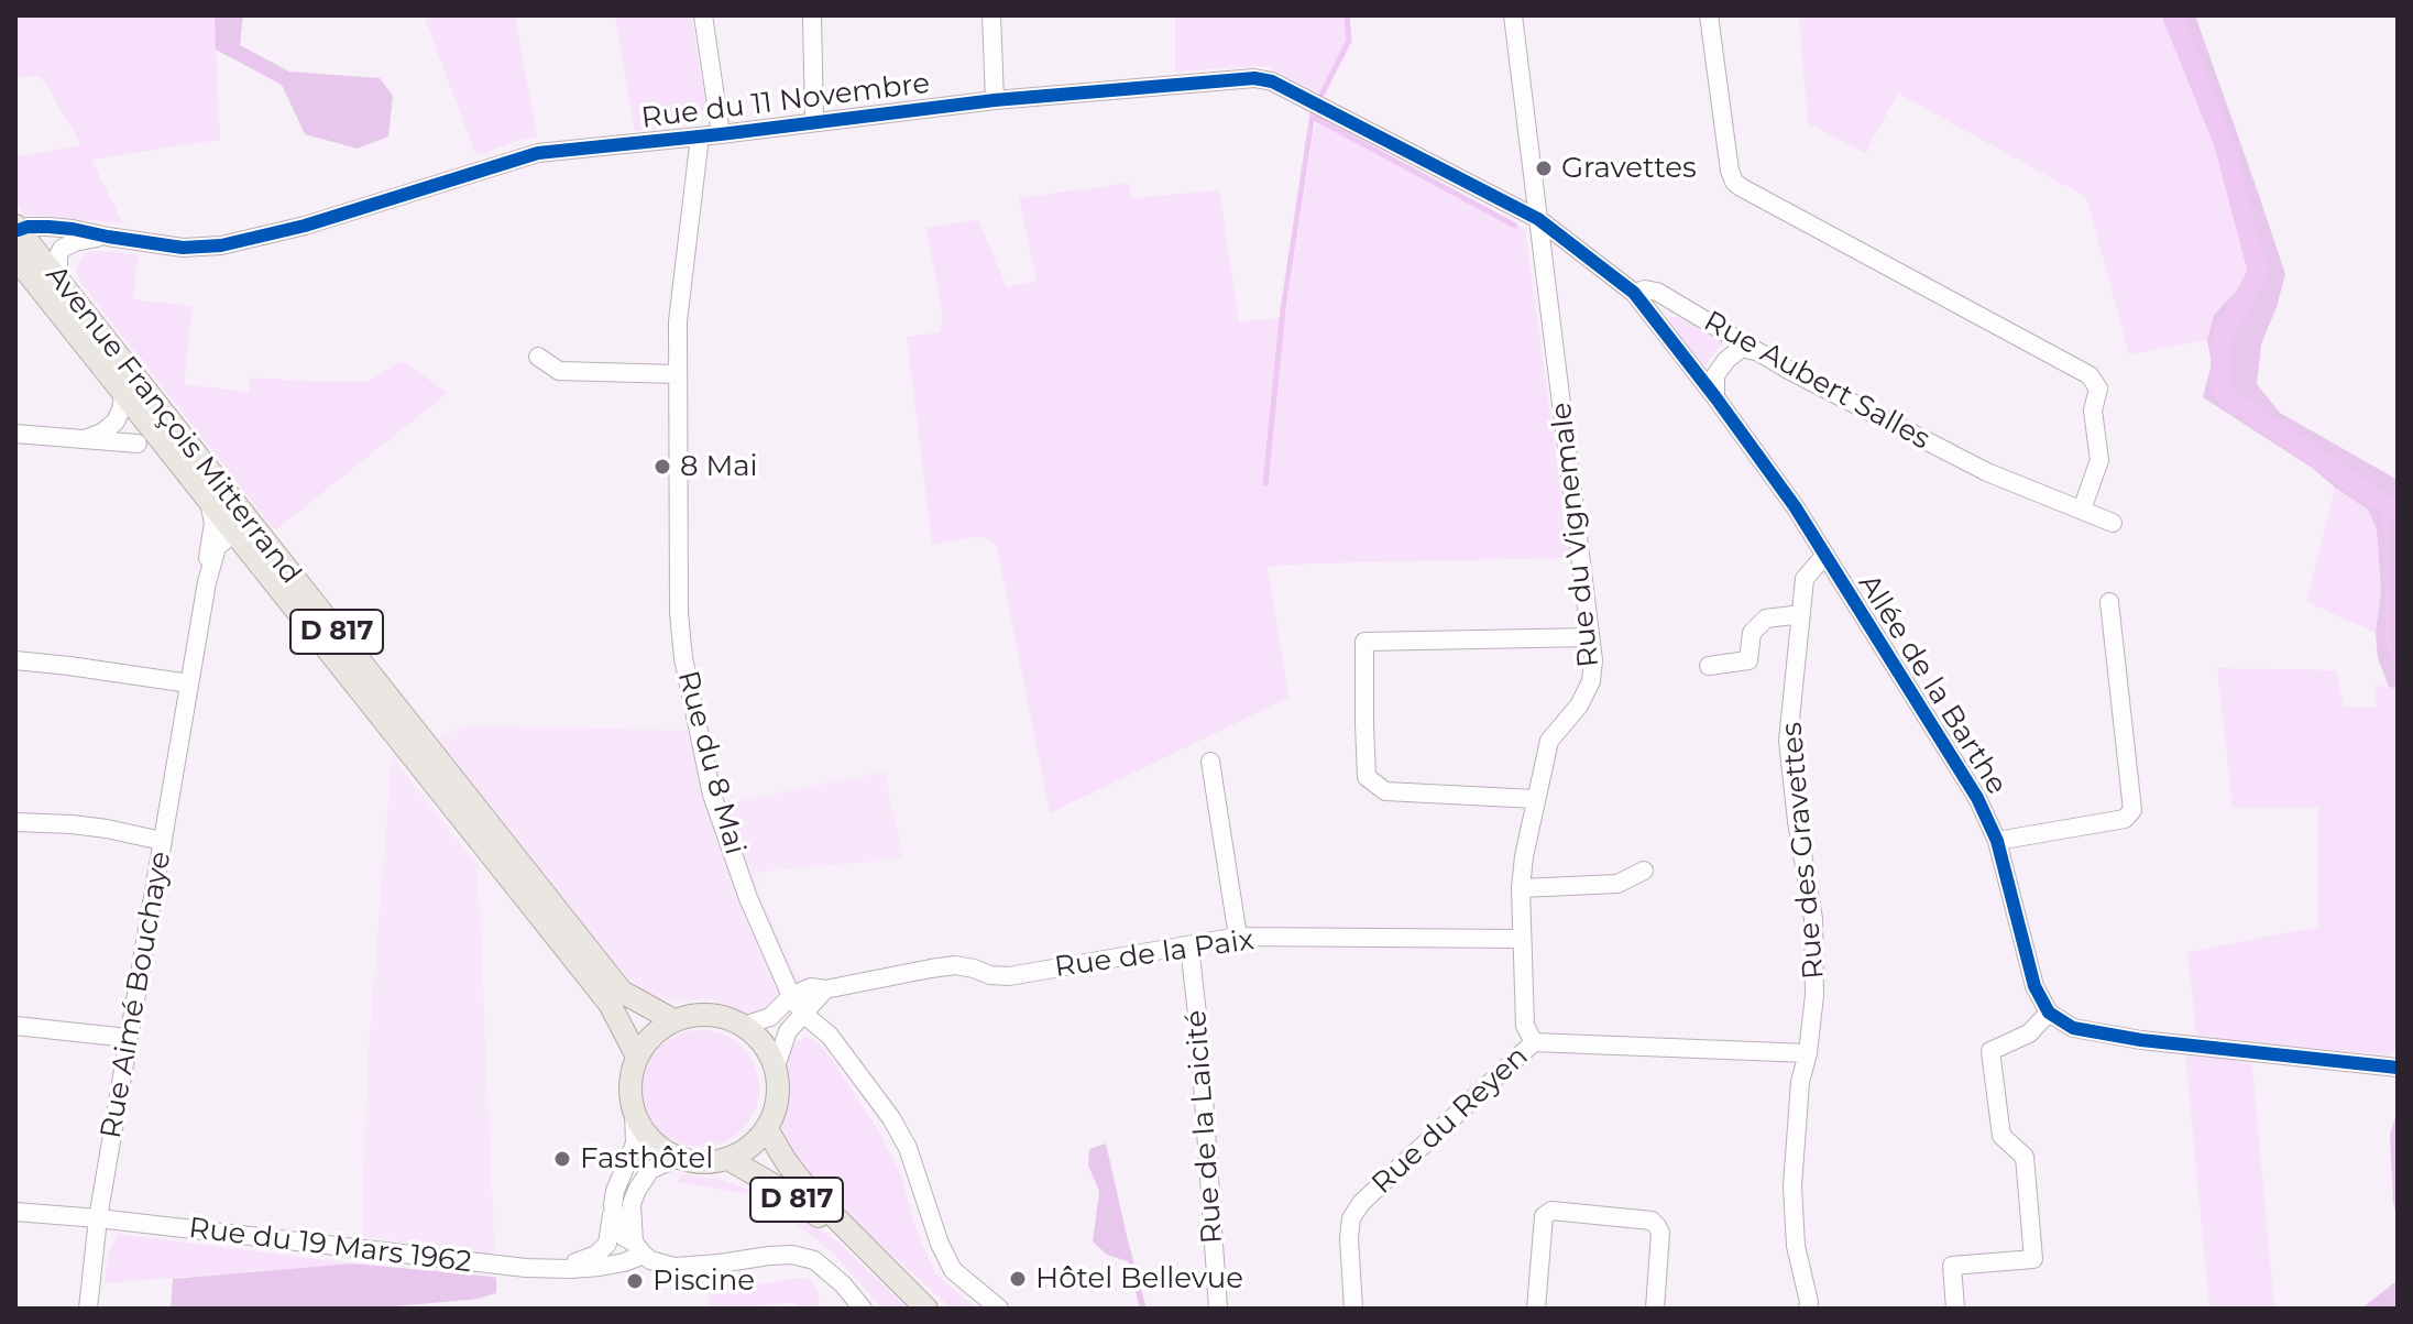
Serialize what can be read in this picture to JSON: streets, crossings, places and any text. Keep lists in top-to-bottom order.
{
  "streets": {
    "main road": ["Avenue François Mitterrand", "D 817"],
    "street": [
      "Rue du 11 Novembre",
      "Rue Aubert Salles",
      "Rue du Vignemale",
      "Allée de la Barthe",
      "Rue du 8 Mai",
      "Rue des Gravettes",
      "Rue de la Paix",
      "Rue Aimé Bouchaye",
      "Rue du Reyen",
      "Rue de la Laicité",
      "Rue du 19 Mars 1962"
    ]
  },
  "crossings": [
    ["Rue du 11 Novembre", "Rue Aubert Salles"],
    ["Rue du 11 Novembre", "Avenue François Mitterrand"],
    ["Rue du 11 Novembre", "Rue du Vignemale"],
    ["Rue du 11 Novembre", "Rue du 8 Mai"],
    ["Rue Aubert Salles", "Rue du Vignemale"],
    ["Rue Aubert Salles", "Allée de la Barthe"],
    ["Avenue François Mitterrand", "D 817"],
    ["Avenue François Mitterrand", "Rue Aimé Bouchaye"],
    ["Rue du Vignemale", "Rue de la Paix"],
    ["Rue du Vignemale", "Rue du Reyen"],
    ["Allée de la Barthe", "Rue des Gravettes"],
    ["Rue du 8 Mai", "Rue de la Paix"],
    ["Rue des Gravettes", "Rue du Reyen"],
    ["Rue de la Paix", "Rue de la Laicité"],
    ["Rue Aimé Bouchaye", "Rue du 19 Mars 1962"]
  ],
  "places": [
    "Gravettes",
    "8 Mai",
    "Fasthôtel",
    "Hôtel Bellevue",
    "Piscine"
  ]
}
